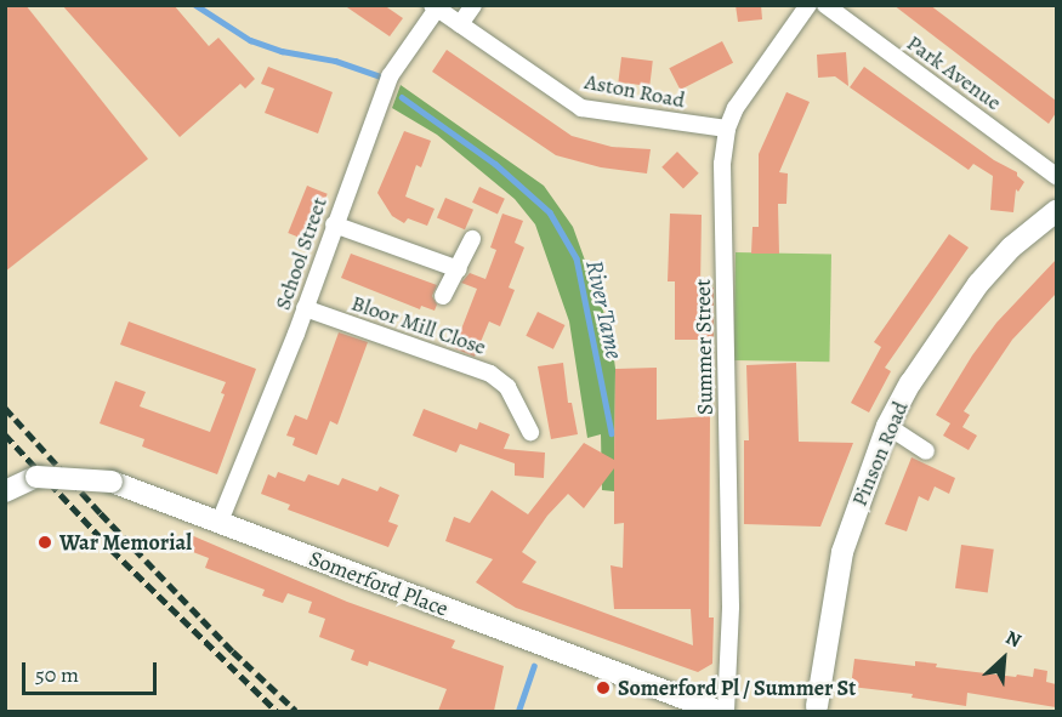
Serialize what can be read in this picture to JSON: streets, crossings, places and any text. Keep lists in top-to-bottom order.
{
  "streets": {
    "main road": ["Pinson Road", "Somerford Place"],
    "street": [
      "Park Avenue",
      "Aston Road",
      "School Street",
      "Bloor Mill Close",
      "Summer Street"
    ]
  },
  "crossings": [
    ["Aston Road", "School Street"],
    ["Aston Road", "Summer Street"],
    ["School Street", "Bloor Mill Close"],
    ["School Street", "Somerford Place"]
  ],
  "water": ["River Tame"],
  "places": ["War Memorial", "Somerford Pl / Summer St"],
  "scale_bar": "50 m",
  "north": "top right"
}
